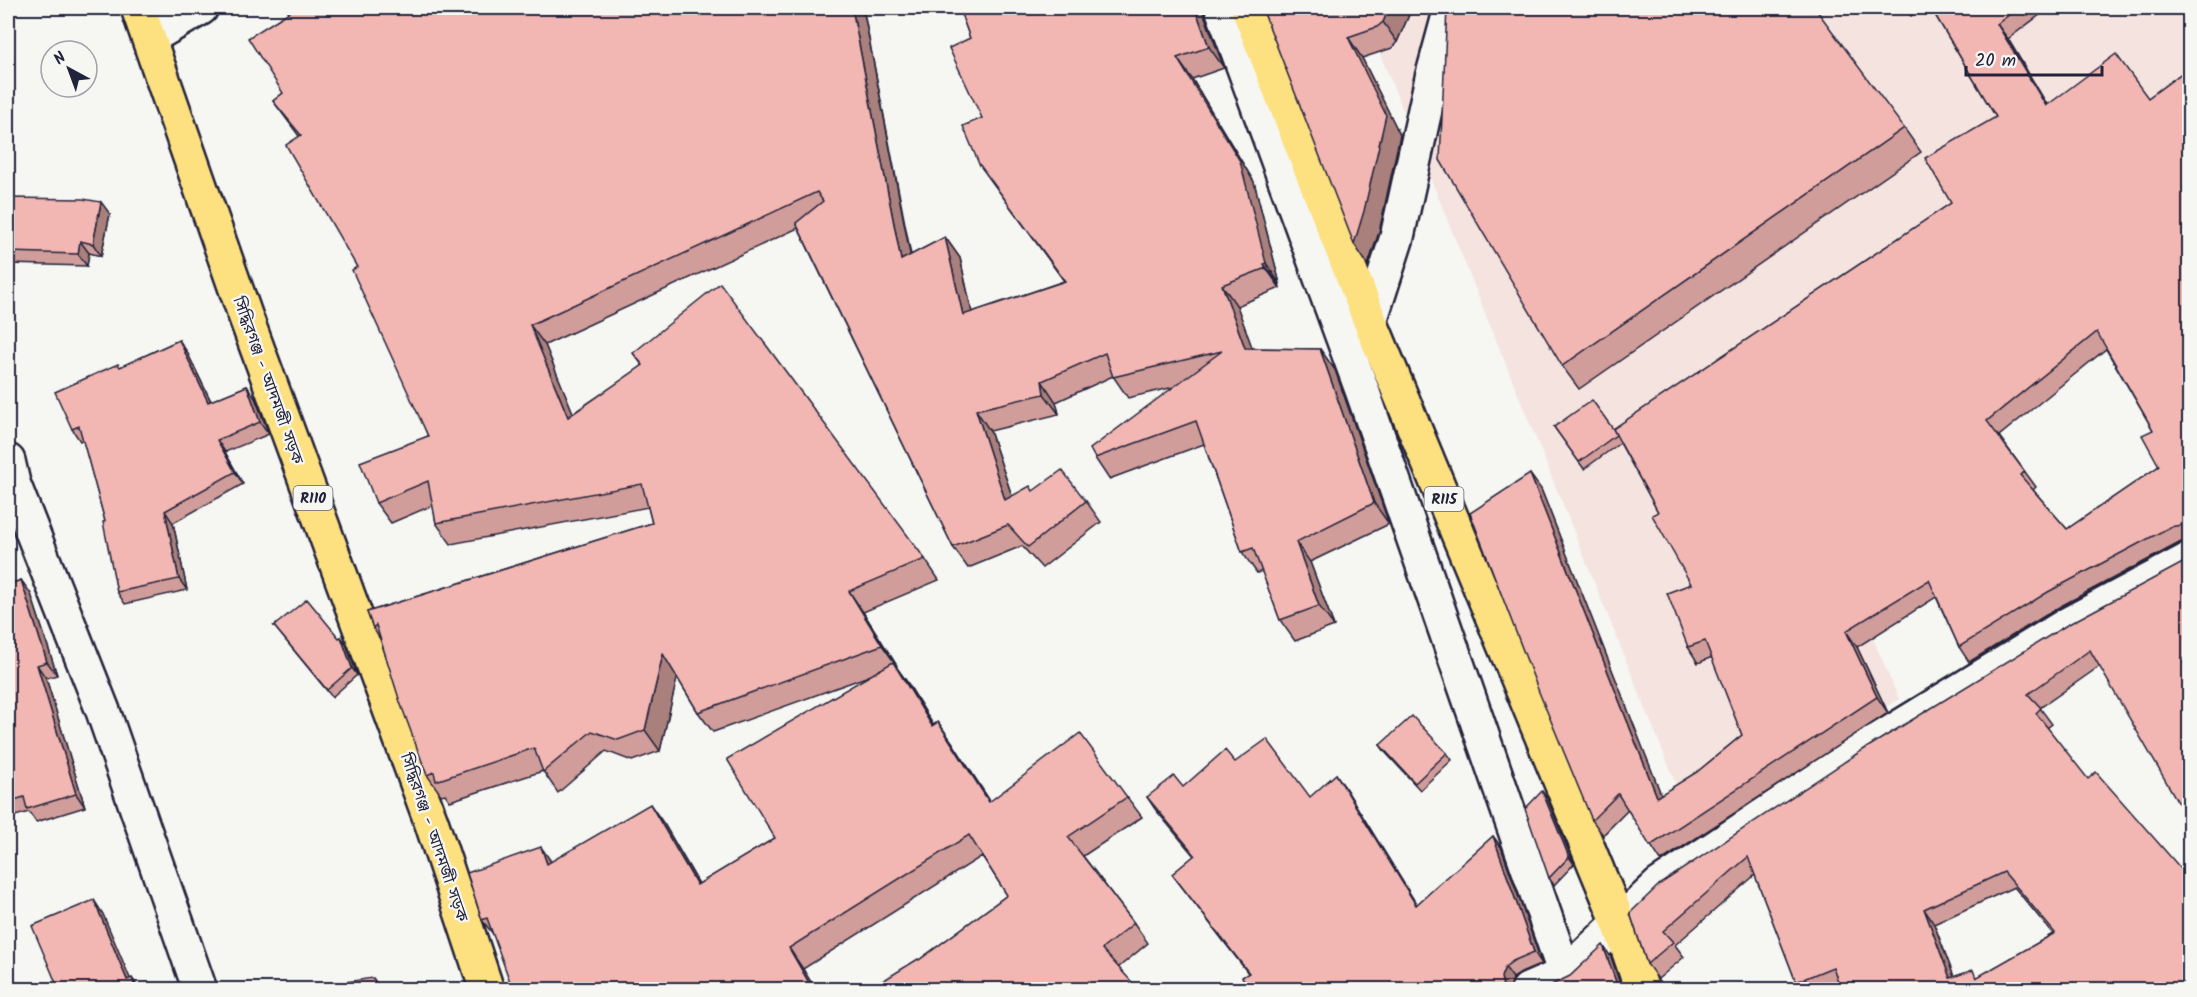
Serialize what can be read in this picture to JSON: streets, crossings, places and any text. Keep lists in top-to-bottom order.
{
  "streets": {
    "main road": ["সিদ্ধিরগঞ্জ - আদমজী সড়ক", "R110", "R115"]
  },
  "scale_bar": "20 m",
  "north": "top left"
}
